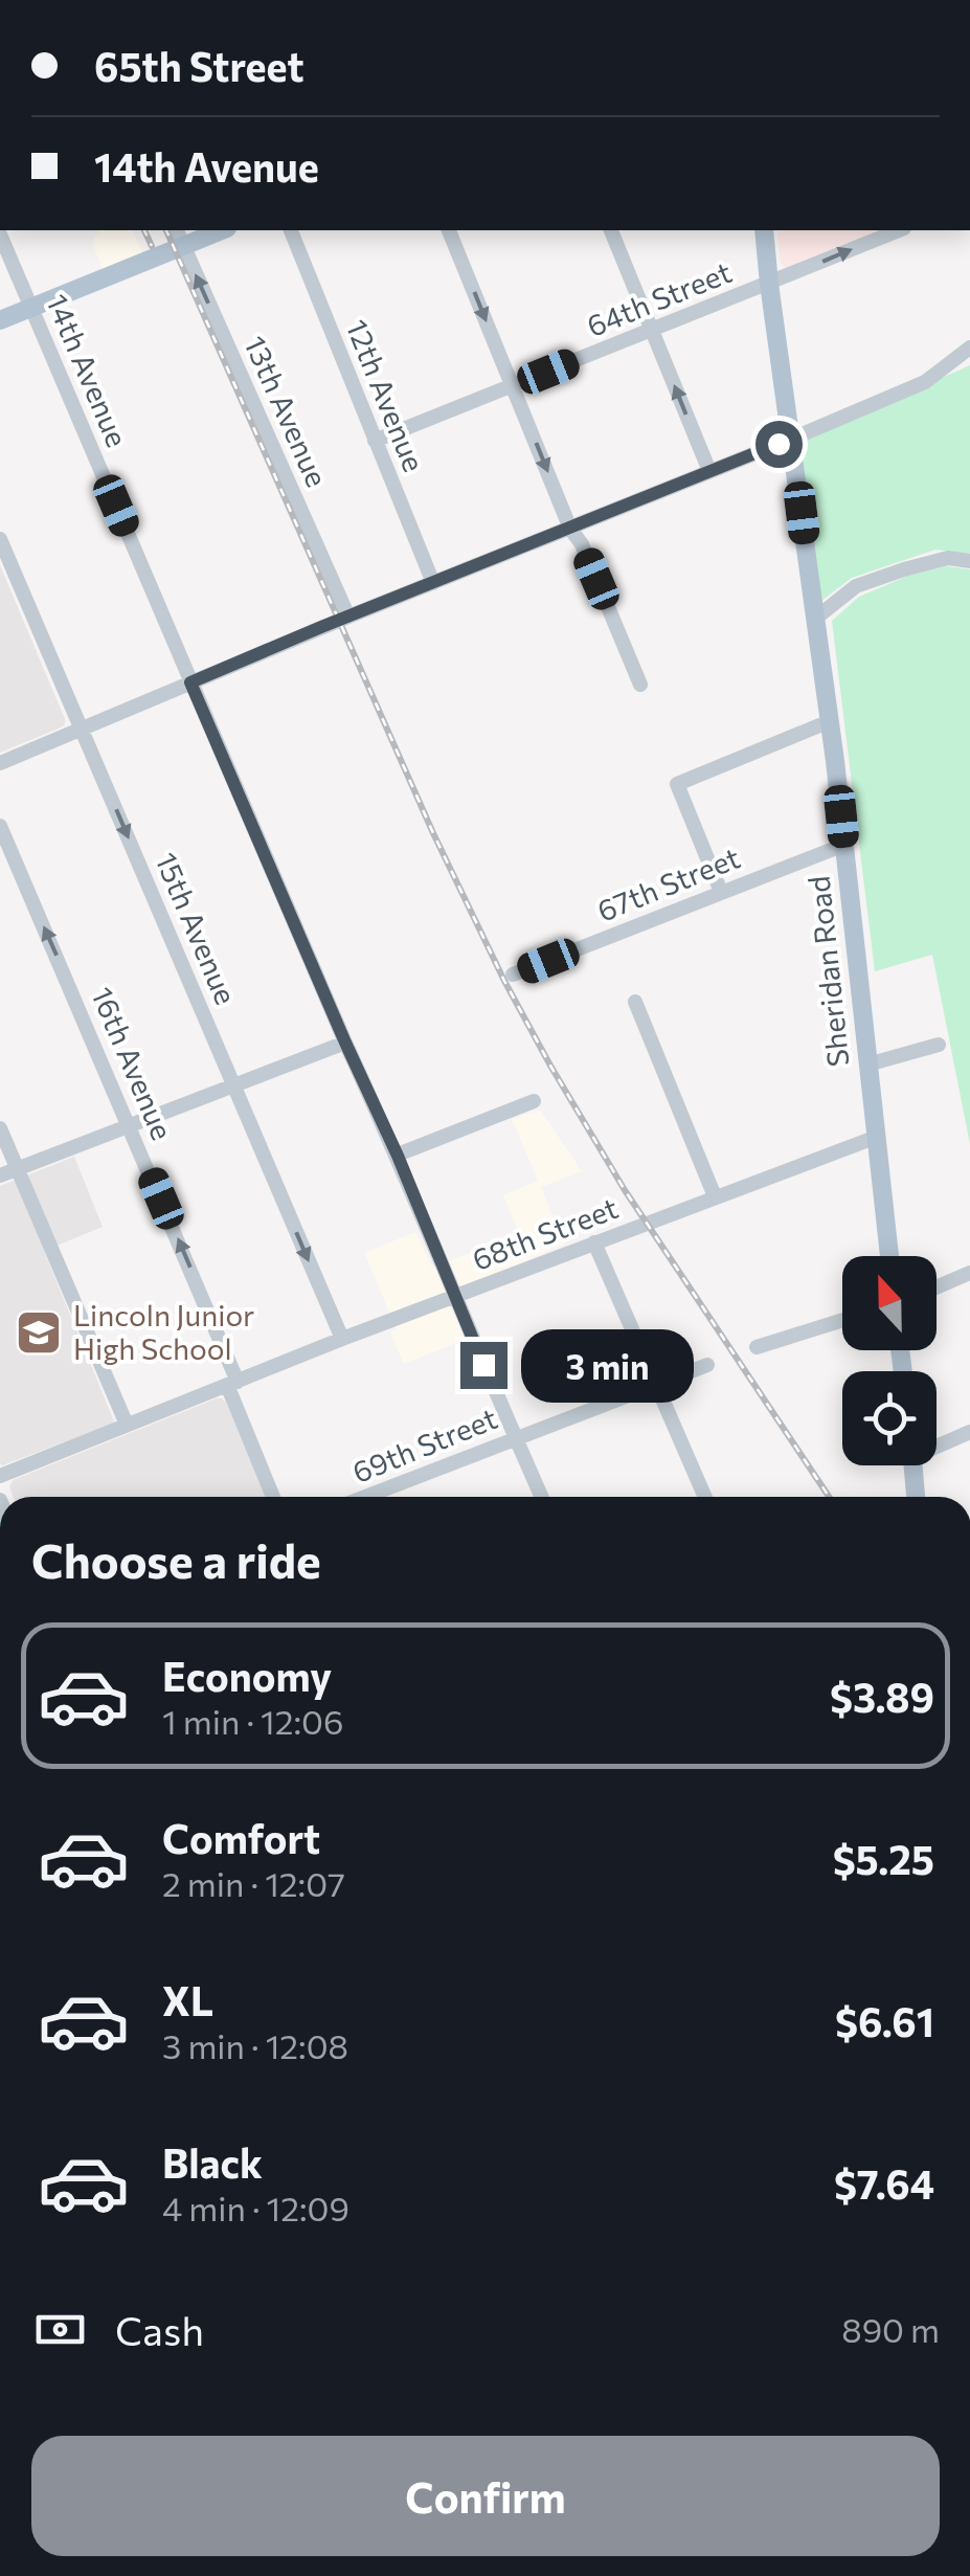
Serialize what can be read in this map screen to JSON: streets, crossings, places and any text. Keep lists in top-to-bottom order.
{
  "streets": {
    "main road": ["Sheridan Road"],
    "street": [
      "64th Street",
      "14th Avenue",
      "12th Avenue",
      "13th Avenue",
      "67th Street",
      "15th Avenue",
      "16th Avenue",
      "68th Street",
      "69th Street"
    ]
  },
  "crossings": [
    ["64th Street", "12th Avenue"],
    ["64th Street", "Sheridan Road"],
    ["14th Avenue", "68th Street"],
    ["14th Avenue", "69th Street"],
    ["67th Street", "Sheridan Road"],
    ["15th Avenue", "68th Street"],
    ["Sheridan Road", "68th Street"],
    ["16th Avenue", "68th Street"]
  ],
  "one_way": ["13th Avenue", "15th Avenue"],
  "places": {
    "school or university": ["Lincoln Junior High School"]
  },
  "north": "top",
  "page": {
    "banner": ["65th Street", "14th Avenue"],
    "bubble": "3 min",
    "heading": "Choose a ride",
    "list": [
      {
        "name": "Economy",
        "note": "1 min · 12:06",
        "value": "$3.89"
      },
      {
        "name": "Comfort",
        "note": "2 min · 12:07",
        "value": "$5.25"
      },
      {
        "name": "XL",
        "note": "3 min · 12:08",
        "value": "$6.61"
      },
      {
        "name": "Black",
        "note": "4 min · 12:09",
        "value": "$7.64"
      }
    ],
    "pay": ["Cash", "890 m"],
    "buttons": "Confirm"
  }
}
